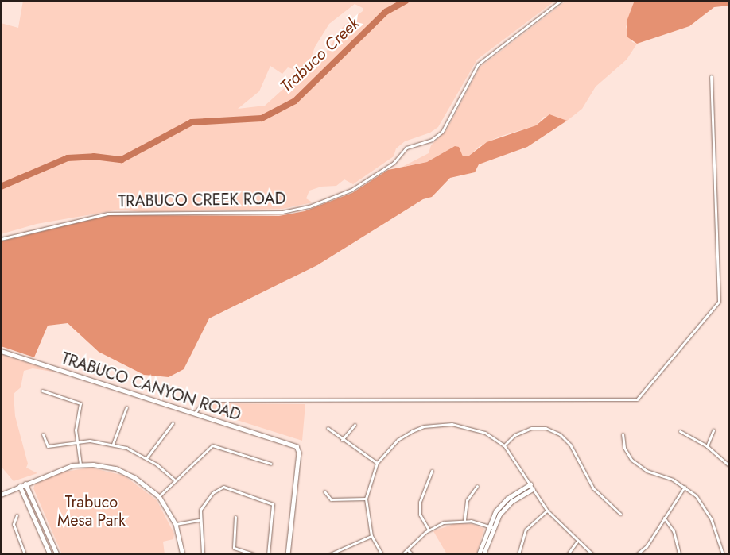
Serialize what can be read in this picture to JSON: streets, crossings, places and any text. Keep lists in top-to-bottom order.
{
  "streets": {
    "main road": ["TRABUCO CANYON ROAD"],
    "street": ["TRABUCO CREEK ROAD"]
  },
  "water": ["Trabuco Creek"],
  "parks": ["Trabuco Mesa Park"]
}
